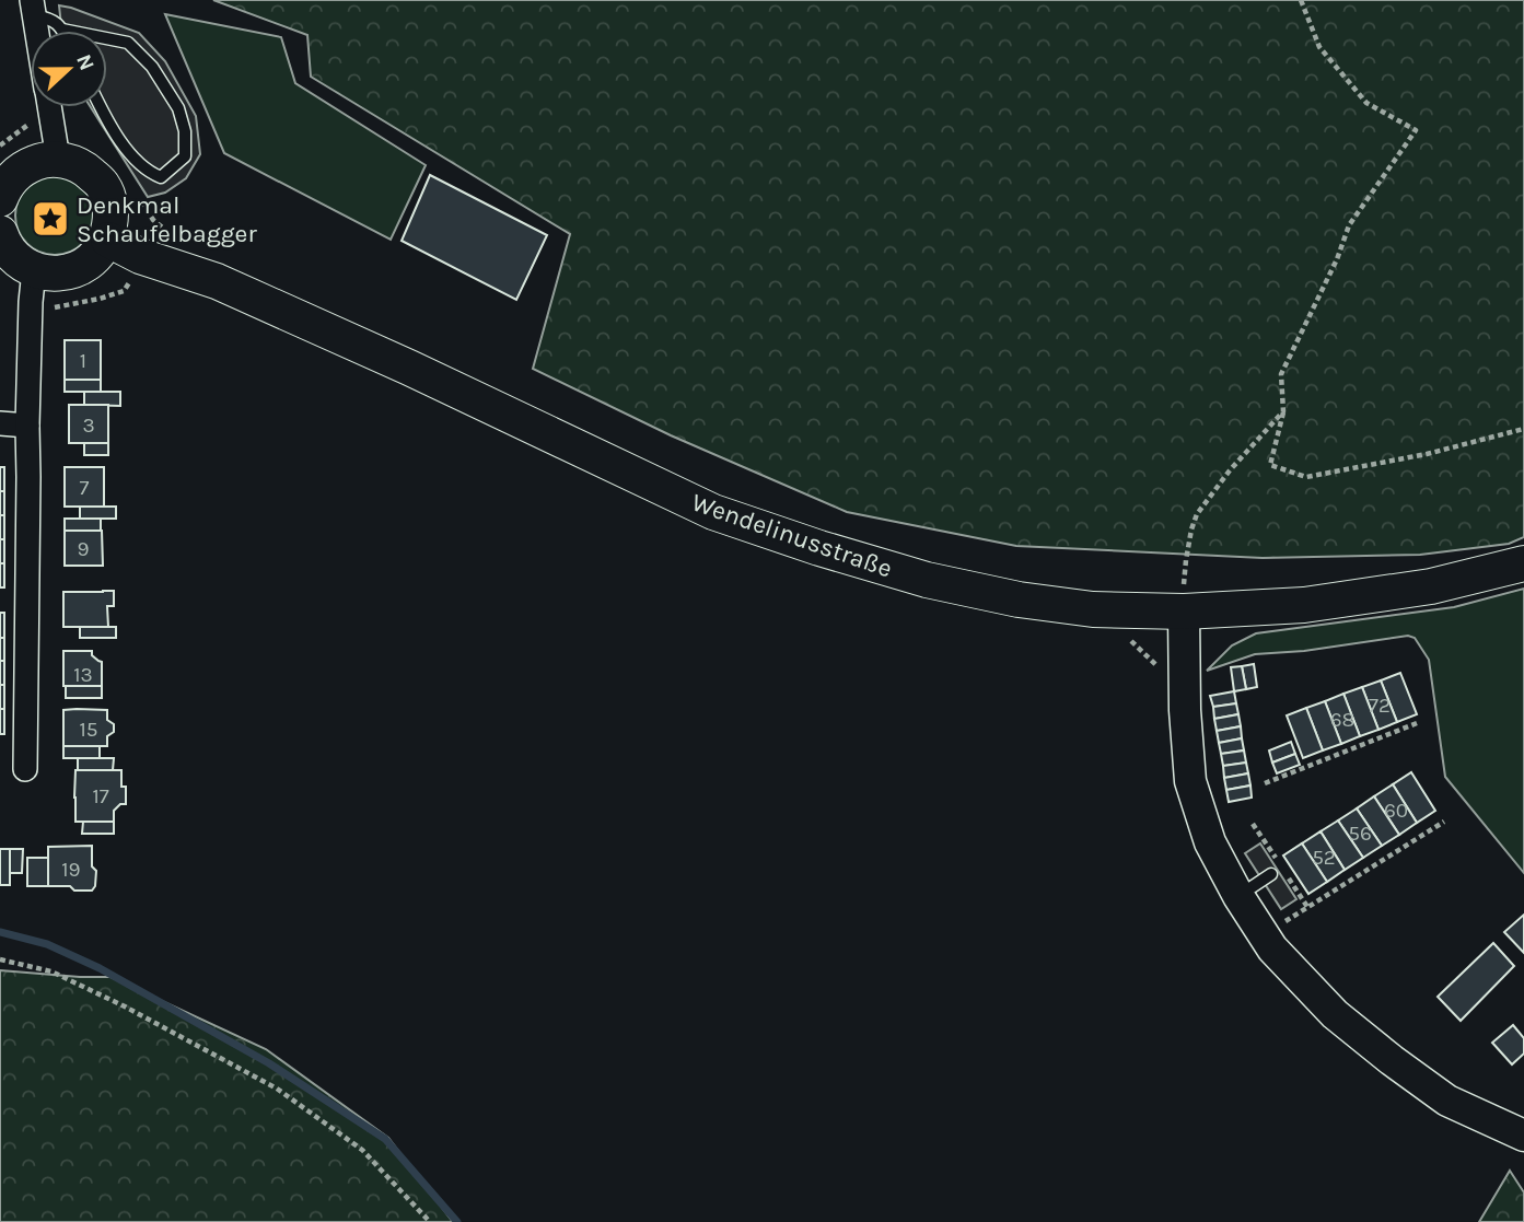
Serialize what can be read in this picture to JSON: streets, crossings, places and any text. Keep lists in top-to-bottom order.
{
  "streets": {
    "main road": ["Wendelinusstraße"]
  },
  "places": {
    "place": ["Denkmal Schaufelbagger"]
  },
  "house_numbers": [
    "1",
    "3",
    "7",
    "9",
    "13",
    "72",
    "68",
    "15",
    "17",
    "60",
    "56",
    "52",
    "19"
  ],
  "north": "right"
}
